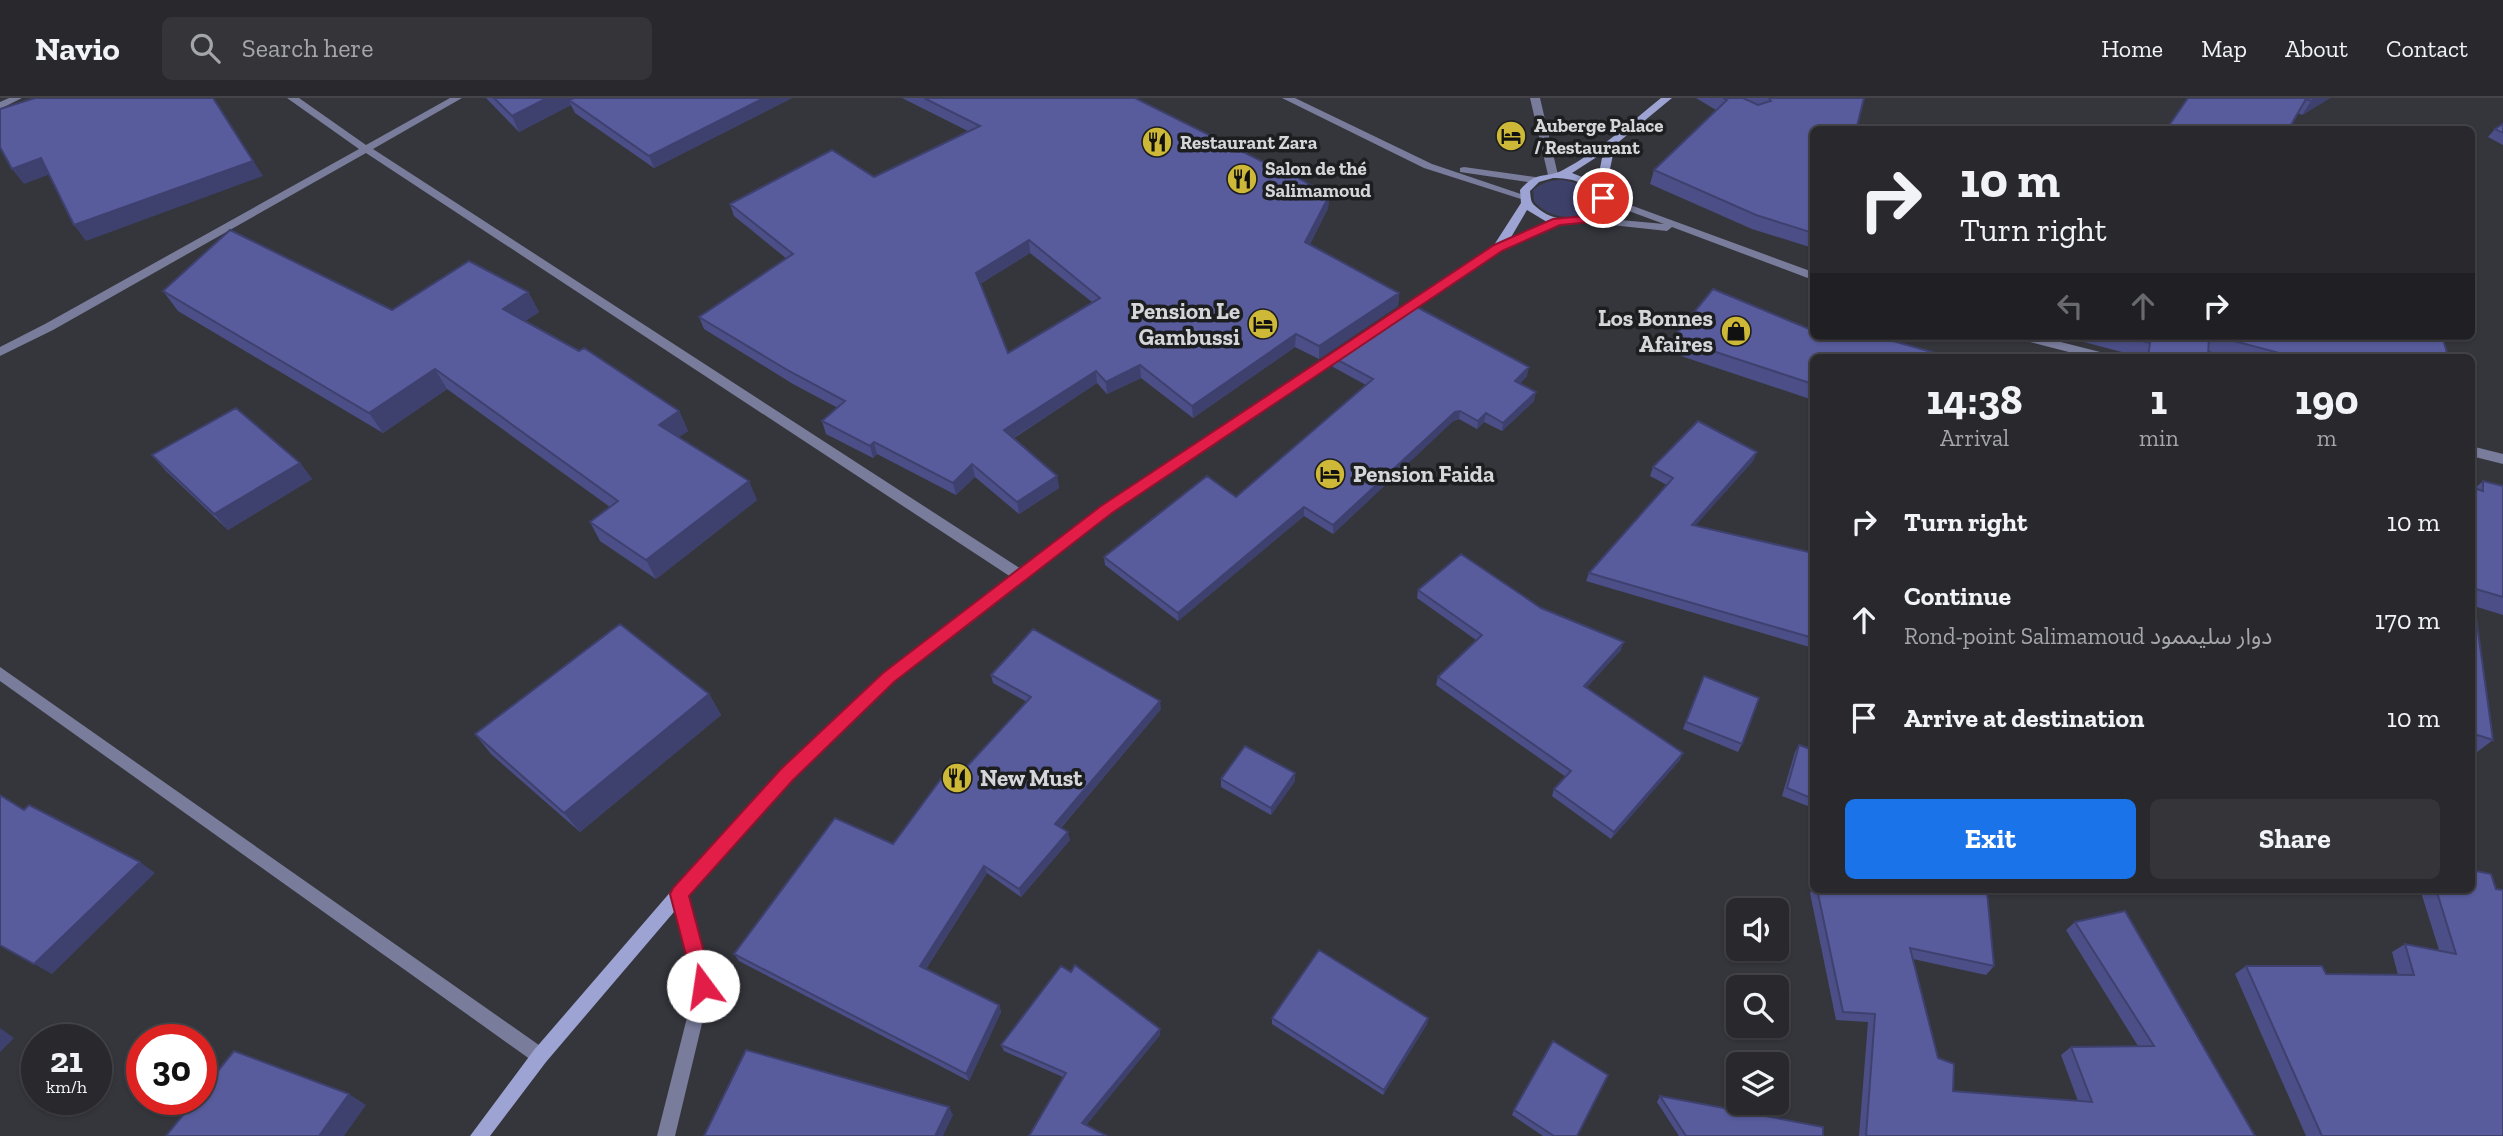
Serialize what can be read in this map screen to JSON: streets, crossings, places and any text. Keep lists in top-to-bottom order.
{
  "places": {
    "hotel": ["Auberge Palace / Restaurant", "Pension Le Gambussi", "Pension Faida"],
    "restaurant": ["Restaurant Zara", "Salon de thé Salimamoud", "New Must"],
    "shop": ["Los Bonnes Afaires"]
  },
  "page": {
    "header": "Navio",
    "search": "Search here",
    "nav": [
      "Home",
      "Map",
      "About",
      "Contact"
    ],
    "turn": ["10 m", "Turn right"],
    "eta": [
      "14:38",
      "Arrival",
      "1",
      "min",
      "190",
      "m"
    ],
    "list": [
      {
        "name": "Turn right",
        "value": "10 m"
      },
      {
        "name": "Continue",
        "note": "Rond-point Salimamoud دوار سليممود",
        "value": "170 m"
      },
      {
        "name": "Arrive at destination",
        "value": "10 m"
      }
    ],
    "buttons": ["Exit", "Share"],
    "speed": "21 km/h",
    "limit": "30"
  }
}
